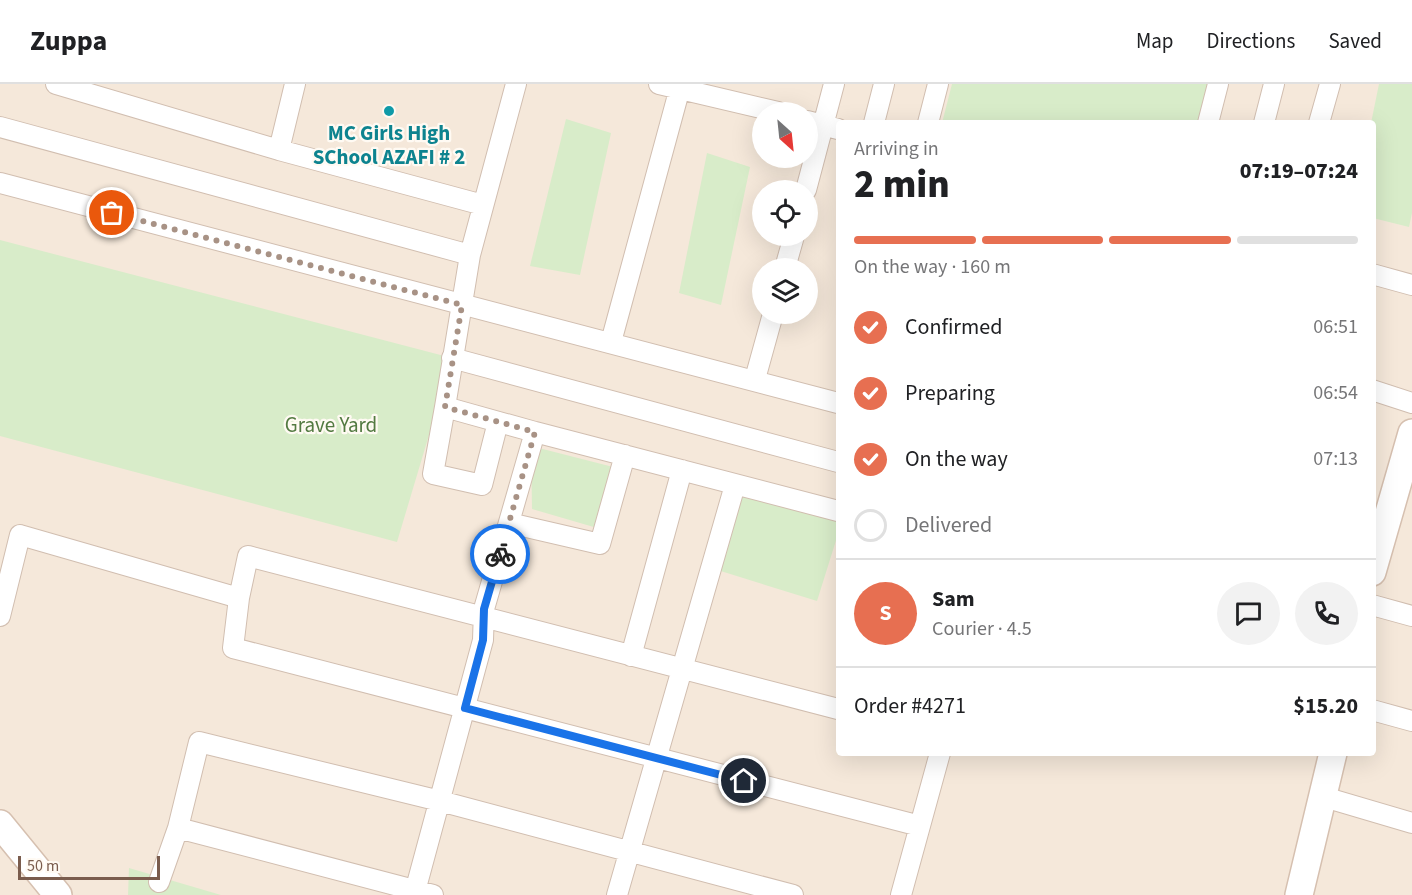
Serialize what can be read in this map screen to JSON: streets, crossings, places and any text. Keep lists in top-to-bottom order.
{
  "parks": ["Grave Yard"],
  "places": ["MC Girls High SChool AZAFI # 2"],
  "scale_bar": "50 m",
  "north": "bottom right",
  "page": {
    "header": "Zuppa",
    "nav": ["Map", "Directions", "Saved"],
    "heading": ["2 min", "Arriving in", "07:19–07:24"],
    "panel": [
      "Sam",
      "Courier · 4.5",
      "Order #4271",
      "$15.20"
    ],
    "bar": "On the way · 160 m",
    "list": [
      ["Confirmed", "06:51"],
      ["Preparing", "06:54"],
      ["On the way", "07:13"],
      "Delivered"
    ],
    "round": "S",
    "scale": "50 m"
  }
}
